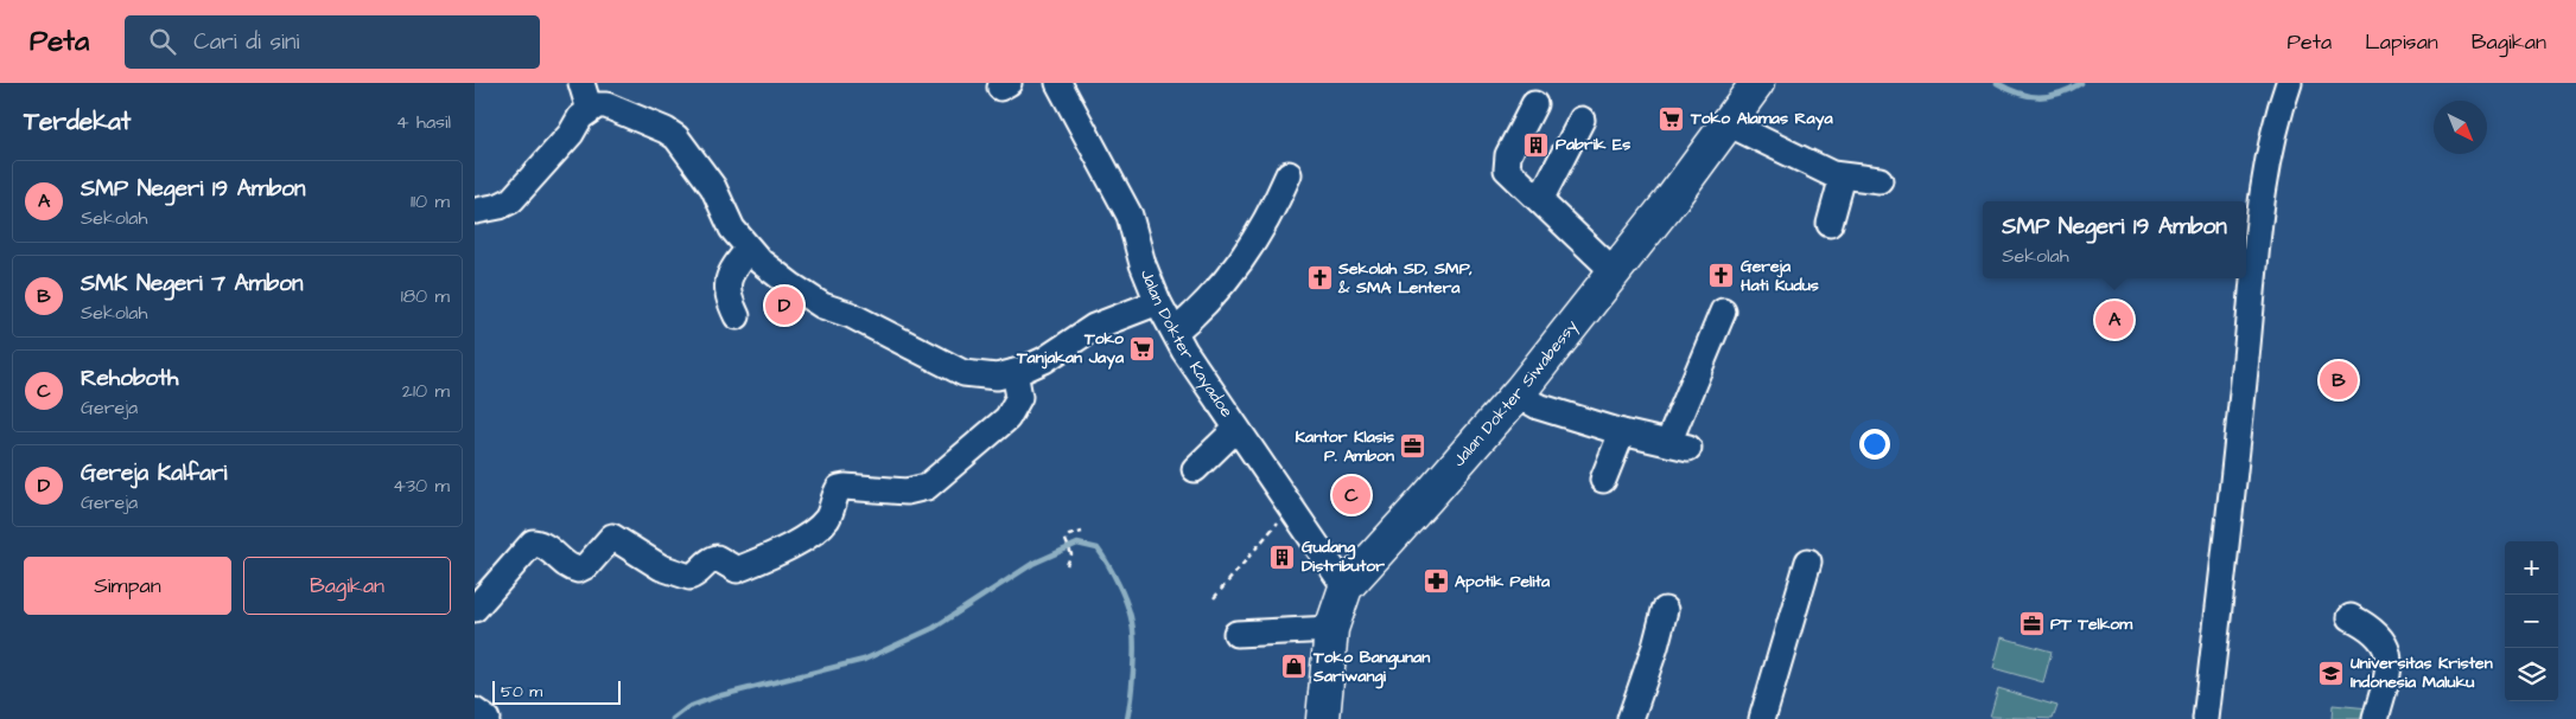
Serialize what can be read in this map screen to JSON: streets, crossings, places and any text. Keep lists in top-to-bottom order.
{
  "streets": {
    "main road": ["Jalan Dokter Siwabessy"],
    "street": ["Jalan Dokter Kayadoe"]
  },
  "crossings": [
    ["Jalan Dokter Kayadoe", "Jalan Dokter Siwabessy"]
  ],
  "places": {
    "supermarket": ["Toko Alamas Raya", "Toko Tanjakan Jaya"],
    "building": ["Pabrik Es", "Gudang Distributor"],
    "church": ["Gereja Hati Kudus", "Sekolah SD, SMP, & SMA Lentera"],
    "office": ["Kantor Klasis P. Ambon", "PT Telkom"],
    "pharmacy": ["Apotik Pelita"],
    "shop": ["Toko Bangunan Sariwangi"],
    "school or university": ["Universitas Kristen Indonesia Maluku"]
  },
  "scale_bar": "50 m",
  "north": "bottom right",
  "page": {
    "header": "Peta",
    "search": "Cari di sini",
    "nav": ["Peta", "Lapisan", "Bagikan"],
    "heading": ["Terdekat", "4 hasil"],
    "list": [
      {
        "mark": "A",
        "name": "SMP Negeri 19 Ambon",
        "note": "Sekolah",
        "value": "110 m"
      },
      {
        "mark": "B",
        "name": "SMK Negeri 7 Ambon",
        "note": "Sekolah",
        "value": "180 m"
      },
      {
        "mark": "C",
        "name": "Rehoboth",
        "note": "Gereja",
        "value": "210 m"
      },
      {
        "mark": "D",
        "name": "Gereja Kalfari",
        "note": "Gereja",
        "value": "430 m"
      }
    ],
    "popup": ["SMP Negeri 19 Ambon", "Sekolah"],
    "pins": [
      "D",
      "A",
      "B",
      "C"
    ],
    "buttons": ["Simpan", "Bagikan"],
    "map_buttons": ["+", "−"],
    "scale": "50 m"
  }
}
